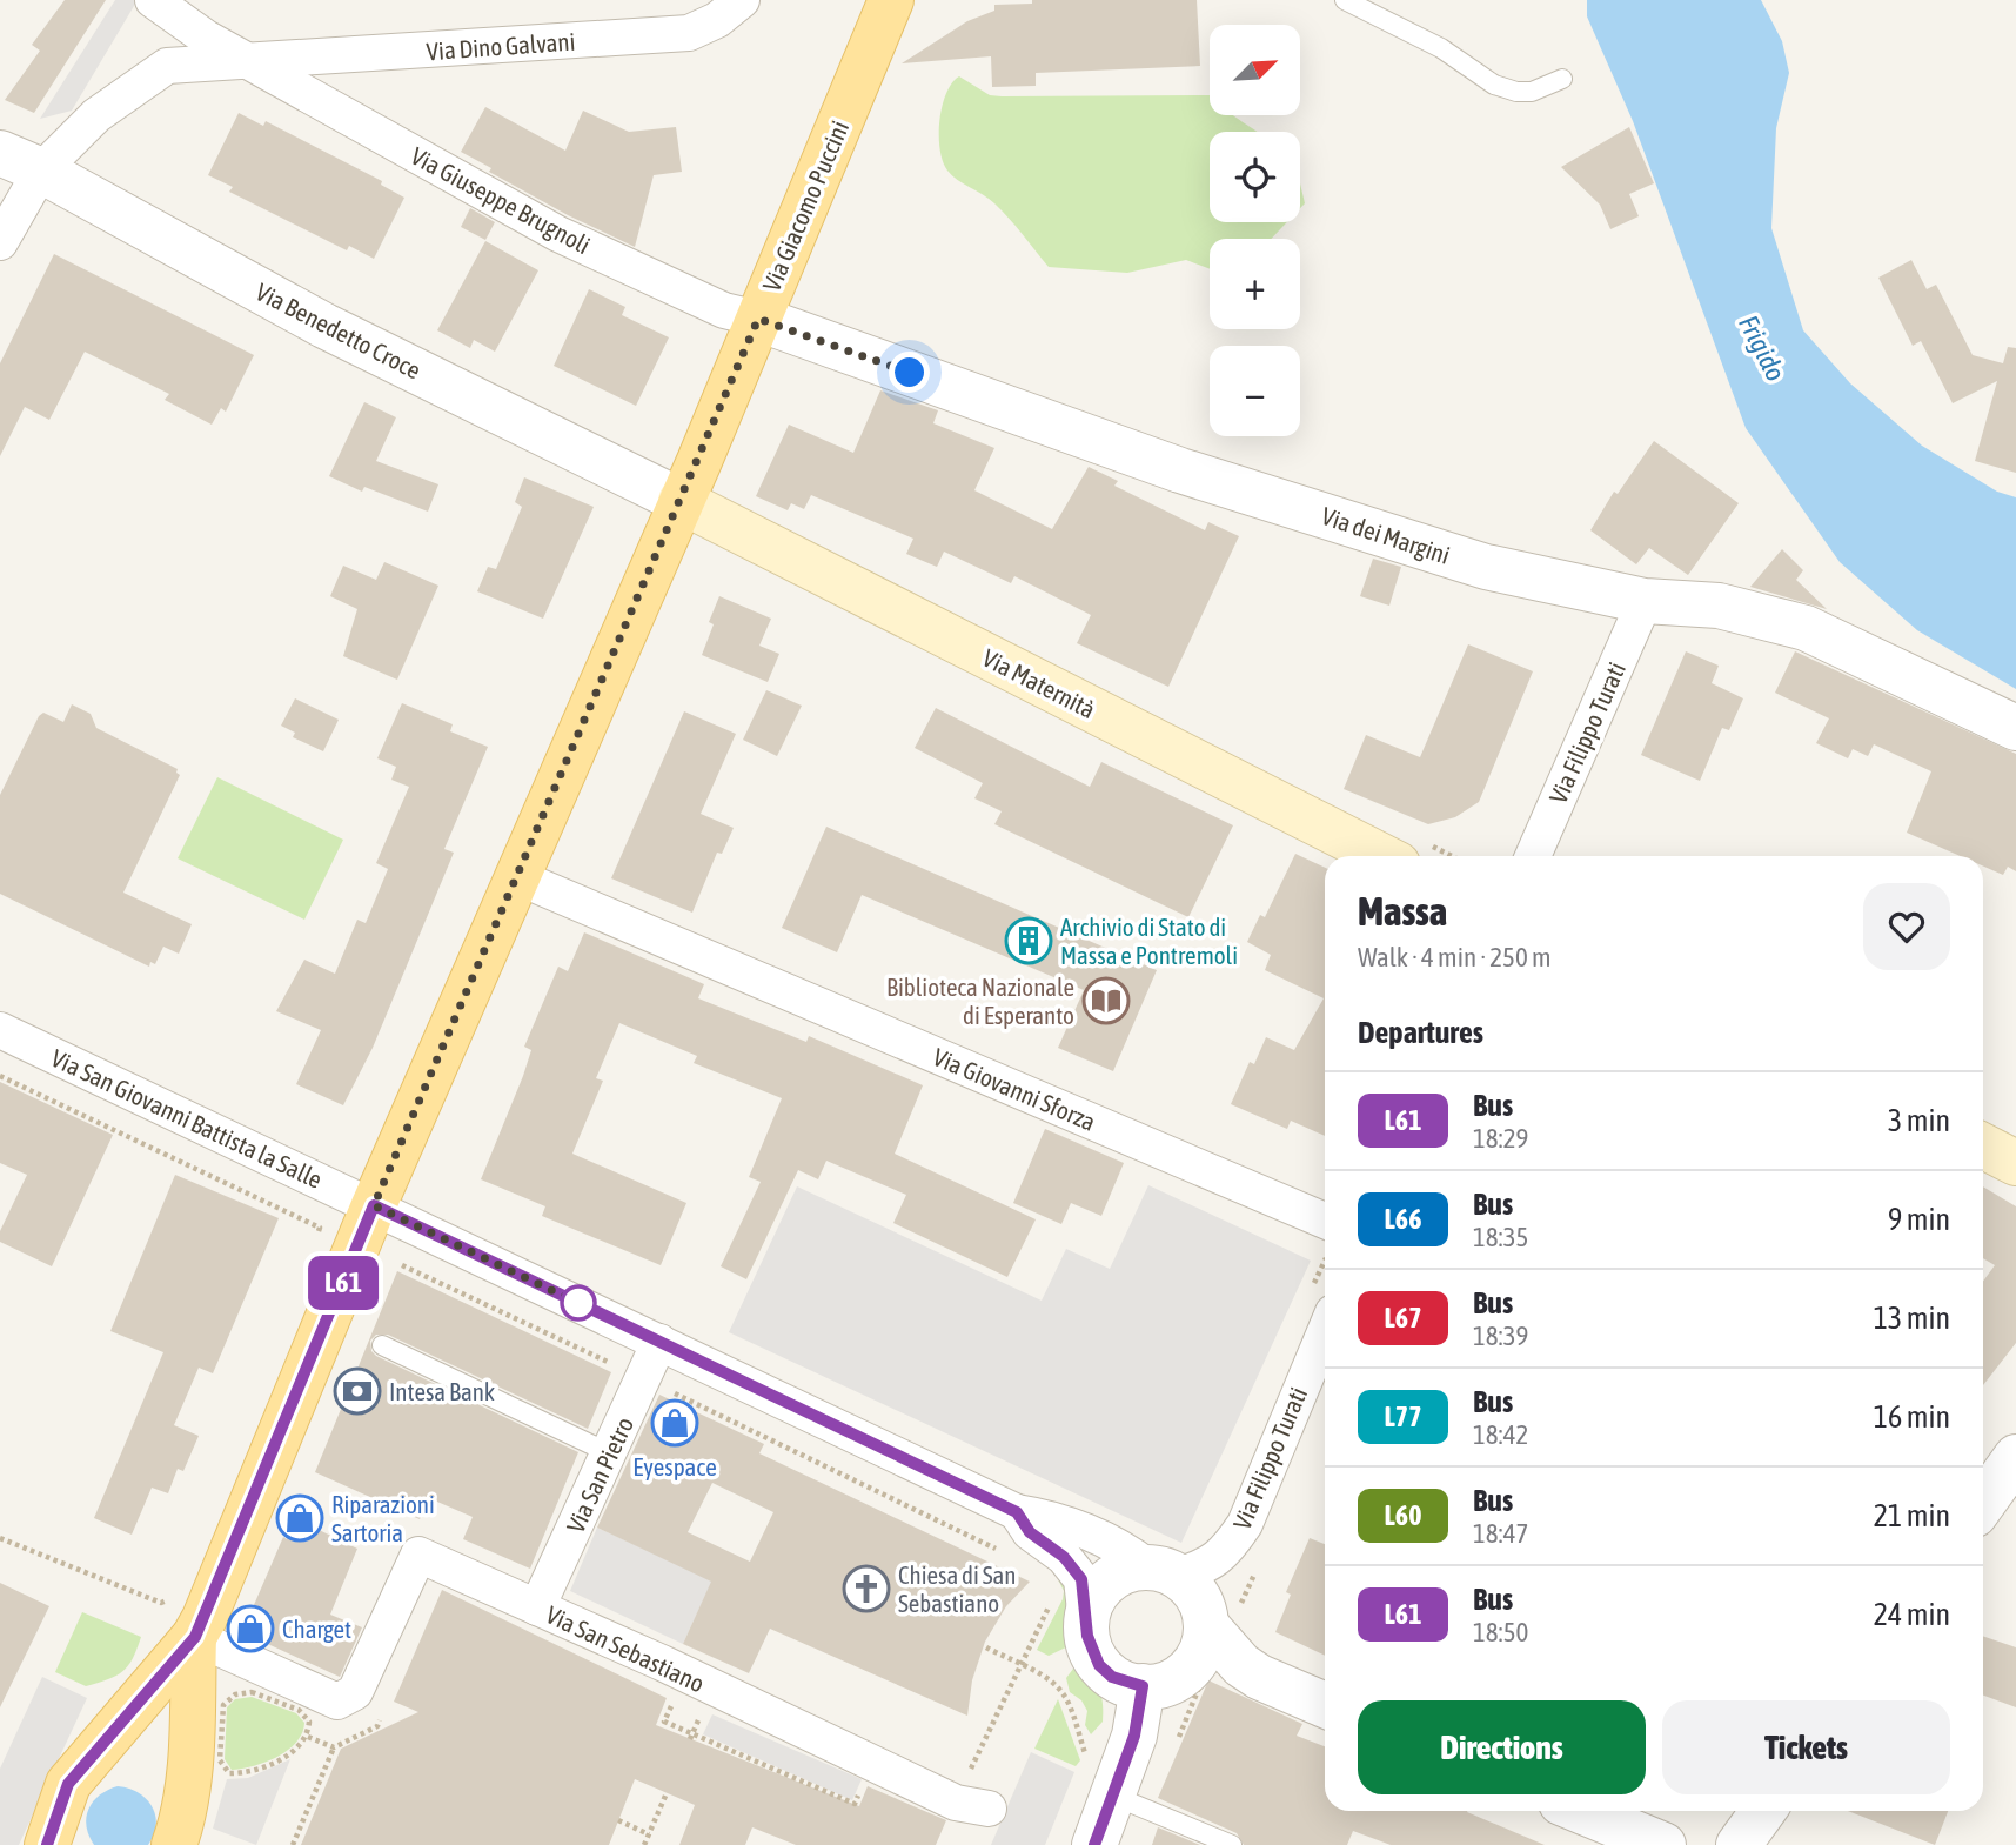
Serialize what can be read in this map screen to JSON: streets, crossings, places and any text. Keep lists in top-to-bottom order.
{
  "streets": {
    "main road": ["Via Giacomo Puccini", "Via Maternità"],
    "street": [
      "Via Dino Galvani",
      "Via Giuseppe Brugnoli",
      "Via Benedetto Croce",
      "Via dei Margini",
      "Via Filippo Turati",
      "Via Giovanni Sforza",
      "Via San Giovanni Battista la Salle",
      "Via San Pietro",
      "Via San Sebastiano"
    ]
  },
  "crossings": [
    ["Via Dino Galvani", "Via Giuseppe Brugnoli"],
    ["Via Dino Galvani", "Via Benedetto Croce"],
    ["Via Giuseppe Brugnoli", "Via Giacomo Puccini"],
    ["Via Giuseppe Brugnoli", "Via dei Margini"],
    ["Via Giacomo Puccini", "Via Benedetto Croce"],
    ["Via Giacomo Puccini", "Via dei Margini"],
    ["Via Giacomo Puccini", "Via Maternità"],
    ["Via Giacomo Puccini", "Via Giovanni Sforza"],
    ["Via Giacomo Puccini", "Via San Giovanni Battista la Salle"],
    ["Via Giacomo Puccini", "Via San Sebastiano"],
    ["Via Benedetto Croce", "Via Maternità"],
    ["Via dei Margini", "Via Filippo Turati"],
    ["Via San Giovanni Battista la Salle", "Via San Pietro"],
    ["Via San Pietro", "Via San Sebastiano"]
  ],
  "water": ["Frigido"],
  "places": {
    "building": ["Archivio di Stato di Massa e Pontremoli"],
    "library": ["Biblioteca Nazionale di Esperanto"],
    "bank": ["Intesa Bank"],
    "shop": ["Eyespace", "Riparazioni Sartoria", "Charget"],
    "church": ["Chiesa di San Sebastiano"]
  },
  "lines": ["bus line L61"],
  "north": "top right",
  "page": {
    "on_map": "L61",
    "map_buttons": ["+", "−"],
    "heading": [
      ["Massa", "Walk · 4 min · 250 m"],
      "Departures"
    ],
    "list": [
      {
        "mark": "L61",
        "name": "Bus",
        "note": "18:29",
        "value": "3 min"
      },
      {
        "mark": "L66",
        "name": "Bus",
        "note": "18:35",
        "value": "9 min"
      },
      {
        "mark": "L67",
        "name": "Bus",
        "note": "18:39",
        "value": "13 min"
      },
      {
        "mark": "L77",
        "name": "Bus",
        "note": "18:42",
        "value": "16 min"
      },
      {
        "mark": "L60",
        "name": "Bus",
        "note": "18:47",
        "value": "21 min"
      },
      {
        "mark": "L61",
        "name": "Bus",
        "note": "18:50",
        "value": "24 min"
      }
    ],
    "buttons": ["Directions", "Tickets"]
  }
}
